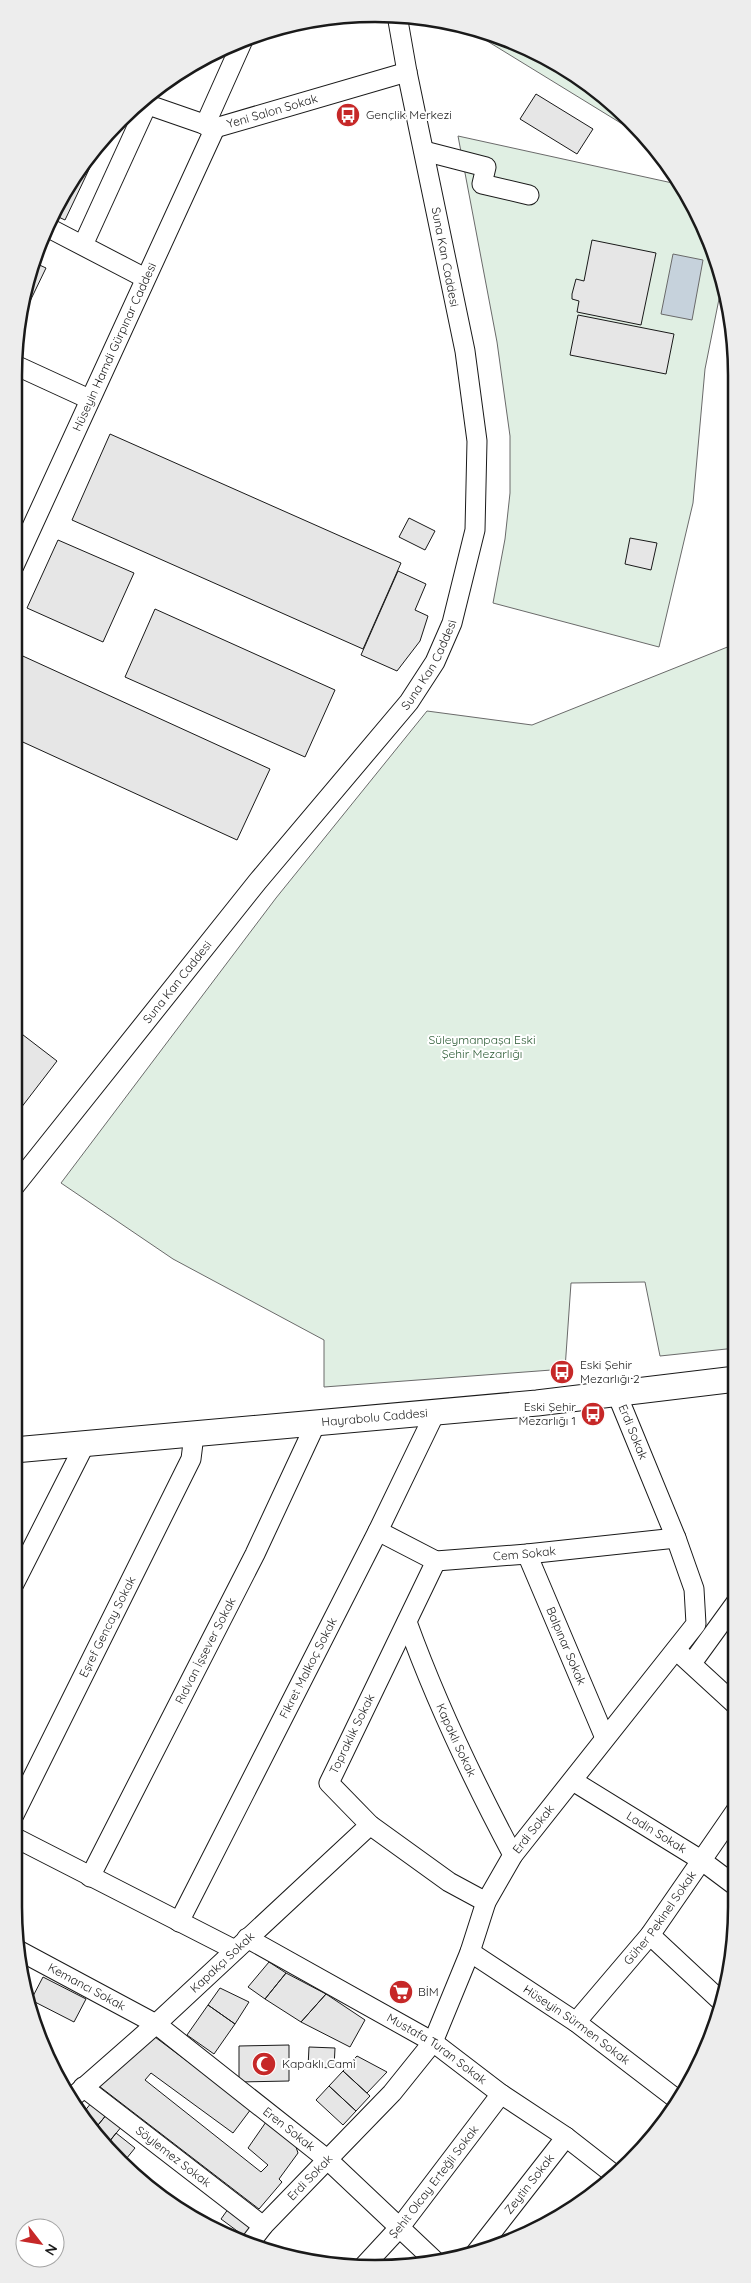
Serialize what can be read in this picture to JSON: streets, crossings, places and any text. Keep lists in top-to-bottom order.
{
  "streets": {
    "main road": ["Hayrabolu Caddesi"],
    "street": [
      "Yeni Salon Sokak",
      "Suna Kan Caddesi",
      "Hüseyin Hamdi Gürpınar Caddesi",
      "Erdi Sokak",
      "Cem Sokak",
      "Eşref Gencay Sokak",
      "Balpınar Sokak",
      "Rıdvan İşsever Sokak",
      "Fikret Malkoç Sokak",
      "Topraklık Sokak",
      "Kapaklı Sokak",
      "Ladin Sokak",
      "Güher Pekinel Sokak",
      "Kapakçı Sokak",
      "Kemancı Sokak",
      "Hüseyin Sürmen Sokak",
      "Mustafa Turan Sokak",
      "Eren Sokak",
      "Söylemez Sokak",
      "Şehit Olcay Erteğli Sokak",
      "Zeytin Sokak"
    ]
  },
  "crossings": [
    ["Yeni Salon Sokak", "Suna Kan Caddesi"],
    ["Yeni Salon Sokak", "Hüseyin Hamdi Gürpınar Caddesi"],
    ["Hayrabolu Caddesi", "Erdi Sokak"],
    ["Hayrabolu Caddesi", "Eşref Gencay Sokak"],
    ["Hayrabolu Caddesi", "Rıdvan İşsever Sokak"],
    ["Hayrabolu Caddesi", "Fikret Malkoç Sokak"],
    ["Erdi Sokak", "Cem Sokak"],
    ["Erdi Sokak", "Balpınar Sokak"],
    ["Erdi Sokak", "Topraklık Sokak"],
    ["Erdi Sokak", "Kapaklı Sokak"],
    ["Erdi Sokak", "Ladin Sokak"],
    ["Erdi Sokak", "Hüseyin Sürmen Sokak"],
    ["Erdi Sokak", "Mustafa Turan Sokak"],
    ["Erdi Sokak", "Eren Sokak"],
    ["Erdi Sokak", "Söylemez Sokak"],
    ["Cem Sokak", "Balpınar Sokak"],
    ["Cem Sokak", "Topraklık Sokak"],
    ["Rıdvan İşsever Sokak", "Mustafa Turan Sokak"],
    ["Fikret Malkoç Sokak", "Mustafa Turan Sokak"],
    ["Topraklık Sokak", "Kapaklı Sokak"],
    ["Topraklık Sokak", "Kapakçı Sokak"],
    ["Ladin Sokak", "Güher Pekinel Sokak"],
    ["Güher Pekinel Sokak", "Hüseyin Sürmen Sokak"],
    ["Kapakçı Sokak", "Kemancı Sokak"],
    ["Kapakçı Sokak", "Mustafa Turan Sokak"],
    ["Kapakçı Sokak", "Eren Sokak"],
    ["Kapakçı Sokak", "Söylemez Sokak"],
    ["Kemancı Sokak", "Eren Sokak"],
    ["Mustafa Turan Sokak", "Şehit Olcay Erteğli Sokak"],
    ["Mustafa Turan Sokak", "Zeytin Sokak"],
    ["Eren Sokak", "Şehit Olcay Erteğli Sokak"]
  ],
  "parks": ["Süleymanpaşa Eski Şehir Mezarlığı"],
  "places": {
    "bus stop": ["Gençlik Merkezi", "Eski Şehir Mezarlığı 2", "Eski Şehir Mezarlığı 1"],
    "supermarket": ["BİM"],
    "mosque": ["Kapaklı Cami"]
  },
  "north": "bottom right"
}
